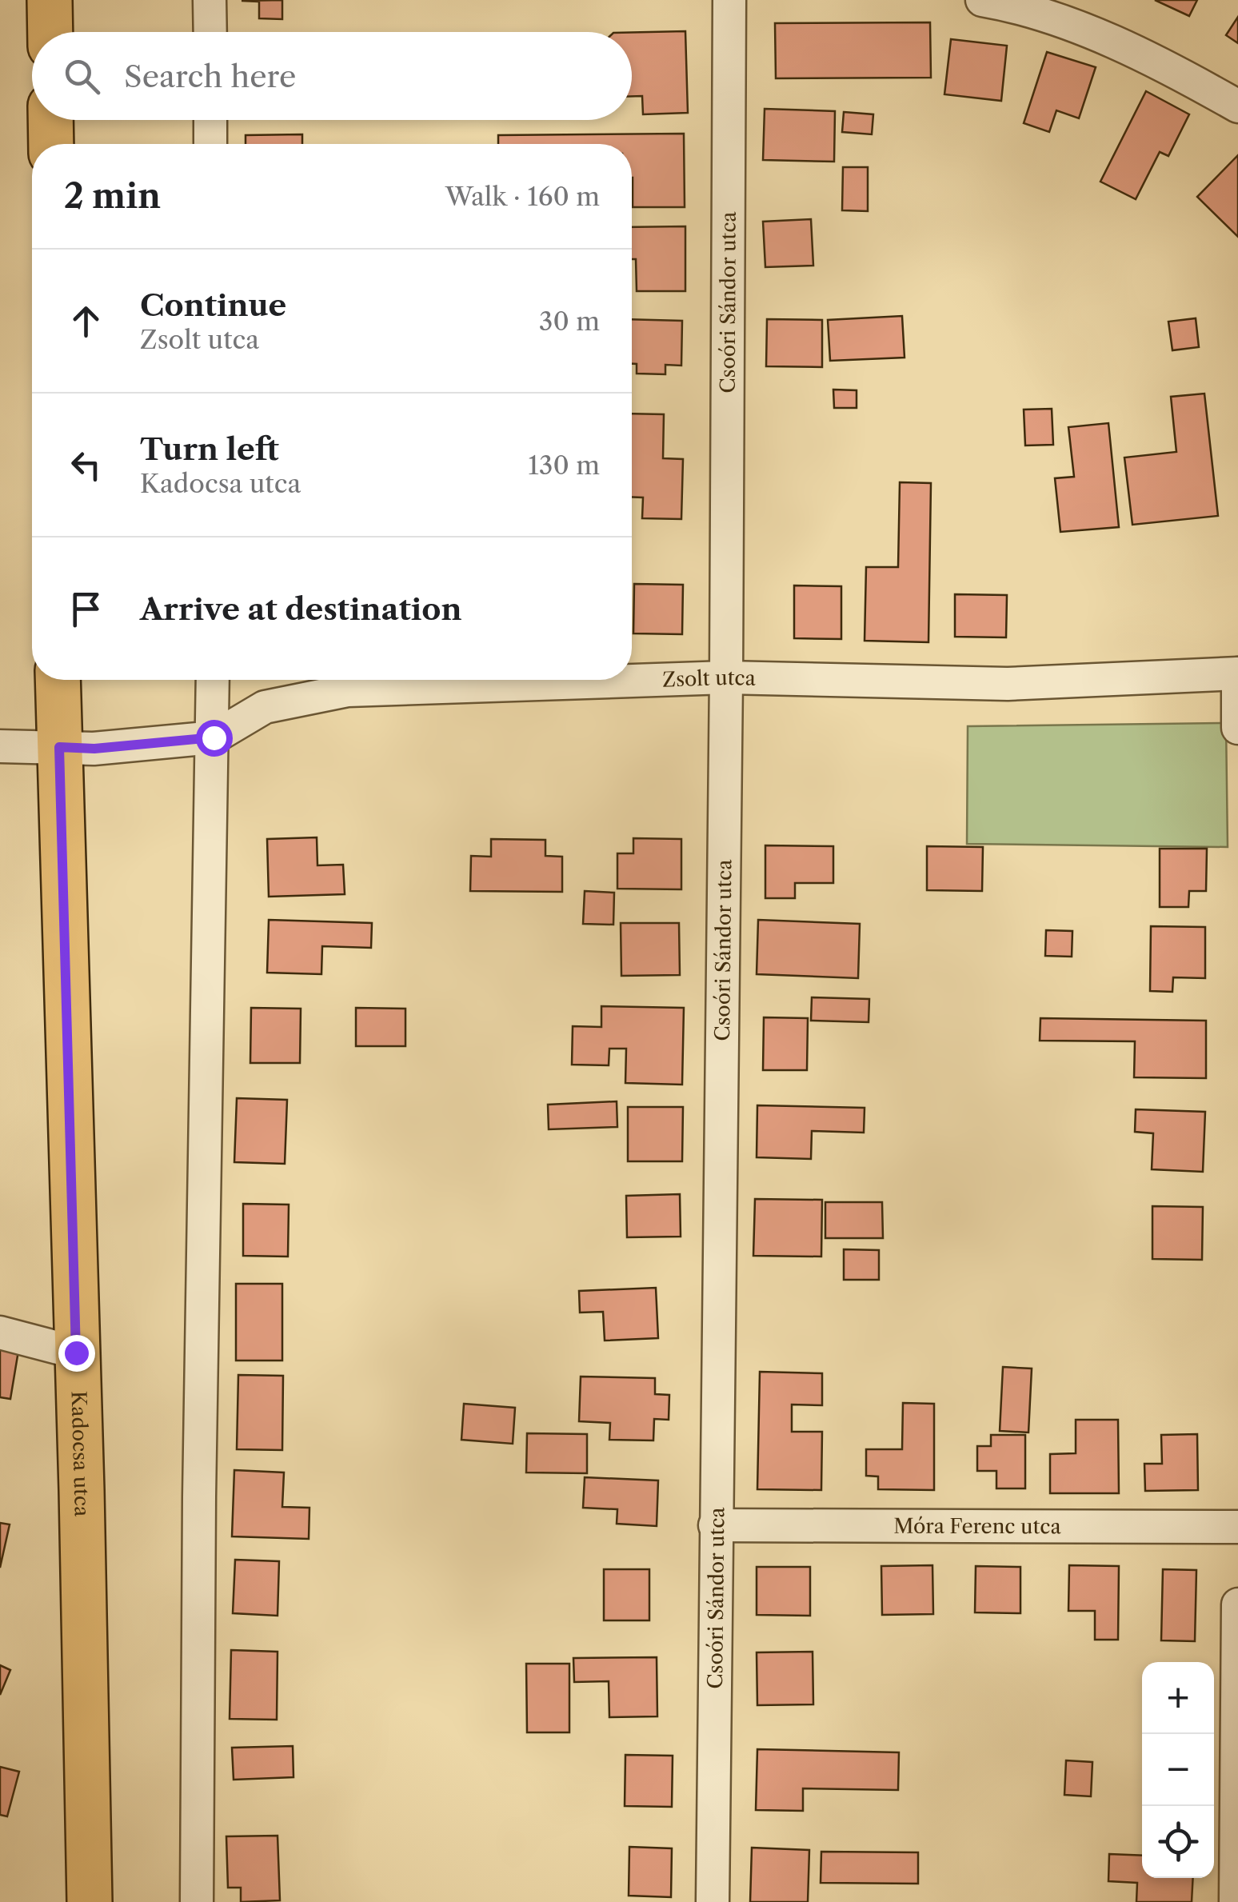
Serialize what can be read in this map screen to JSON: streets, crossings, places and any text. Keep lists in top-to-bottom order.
{
  "streets": {
    "main road": ["Kadocsa utca"],
    "street": ["Csoóri Sándor utca", "Zsolt utca", "Móra Ferenc utca"]
  },
  "crossings": [
    ["Csoóri Sándor utca", "Zsolt utca"],
    ["Csoóri Sándor utca", "Móra Ferenc utca"],
    ["Zsolt utca", "Kadocsa utca"]
  ],
  "page": {
    "search": "Search here",
    "heading": ["2 min", "Walk · 160 m"],
    "list": [
      ["Continue", "Zsolt utca", "30 m"],
      ["Turn left", "Kadocsa utca", "130 m"],
      "Arrive at destination"
    ],
    "map_buttons": ["+", "−"]
  }
}
